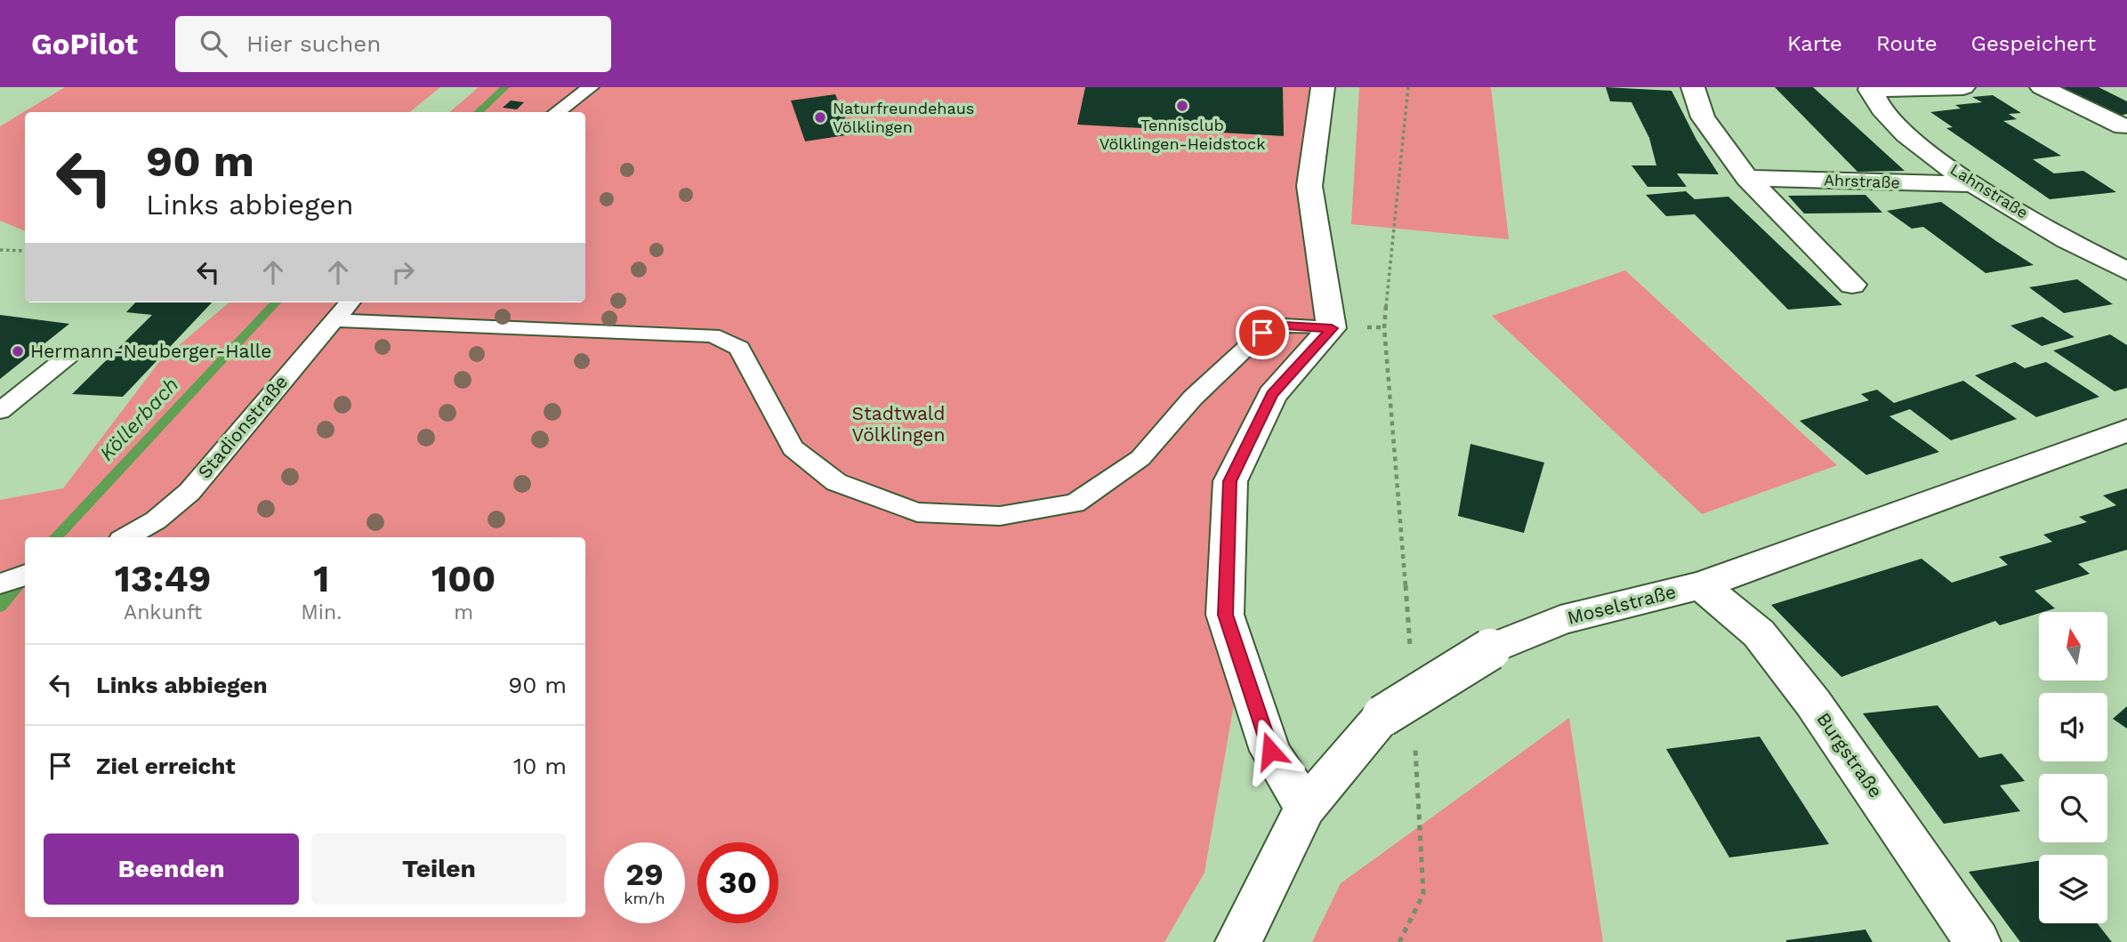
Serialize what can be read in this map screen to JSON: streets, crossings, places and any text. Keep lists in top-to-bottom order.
{
  "streets": {
    "street": [
      "Ahrstraße",
      "Lahnstraße",
      "Moselstraße",
      "Burgstraße"
    ],
    "lane": ["Stadionstraße"]
  },
  "crossings": [
    ["Ahrstraße", "Lahnstraße"],
    ["Moselstraße", "Burgstraße"]
  ],
  "water": ["Köllerbach"],
  "parks": ["Stadtwald Völklingen"],
  "places": ["Tennisclub Völklingen-Heidstock", "Naturfreundehaus Völklingen", "Hermann-Neuberger-Halle"],
  "north": "top",
  "page": {
    "header": "GoPilot",
    "search": "Hier suchen",
    "nav": ["Karte", "Route", "Gespeichert"],
    "turn": ["90 m", "Links abbiegen"],
    "eta": [
      "13:49",
      "Ankunft",
      "1",
      "Min.",
      "100",
      "m"
    ],
    "list": [
      {
        "name": "Links abbiegen",
        "value": "90 m"
      },
      {
        "name": "Ziel erreicht",
        "value": "10 m"
      }
    ],
    "buttons": ["Beenden", "Teilen"],
    "speed": "29 km/h",
    "limit": "30"
  }
}
